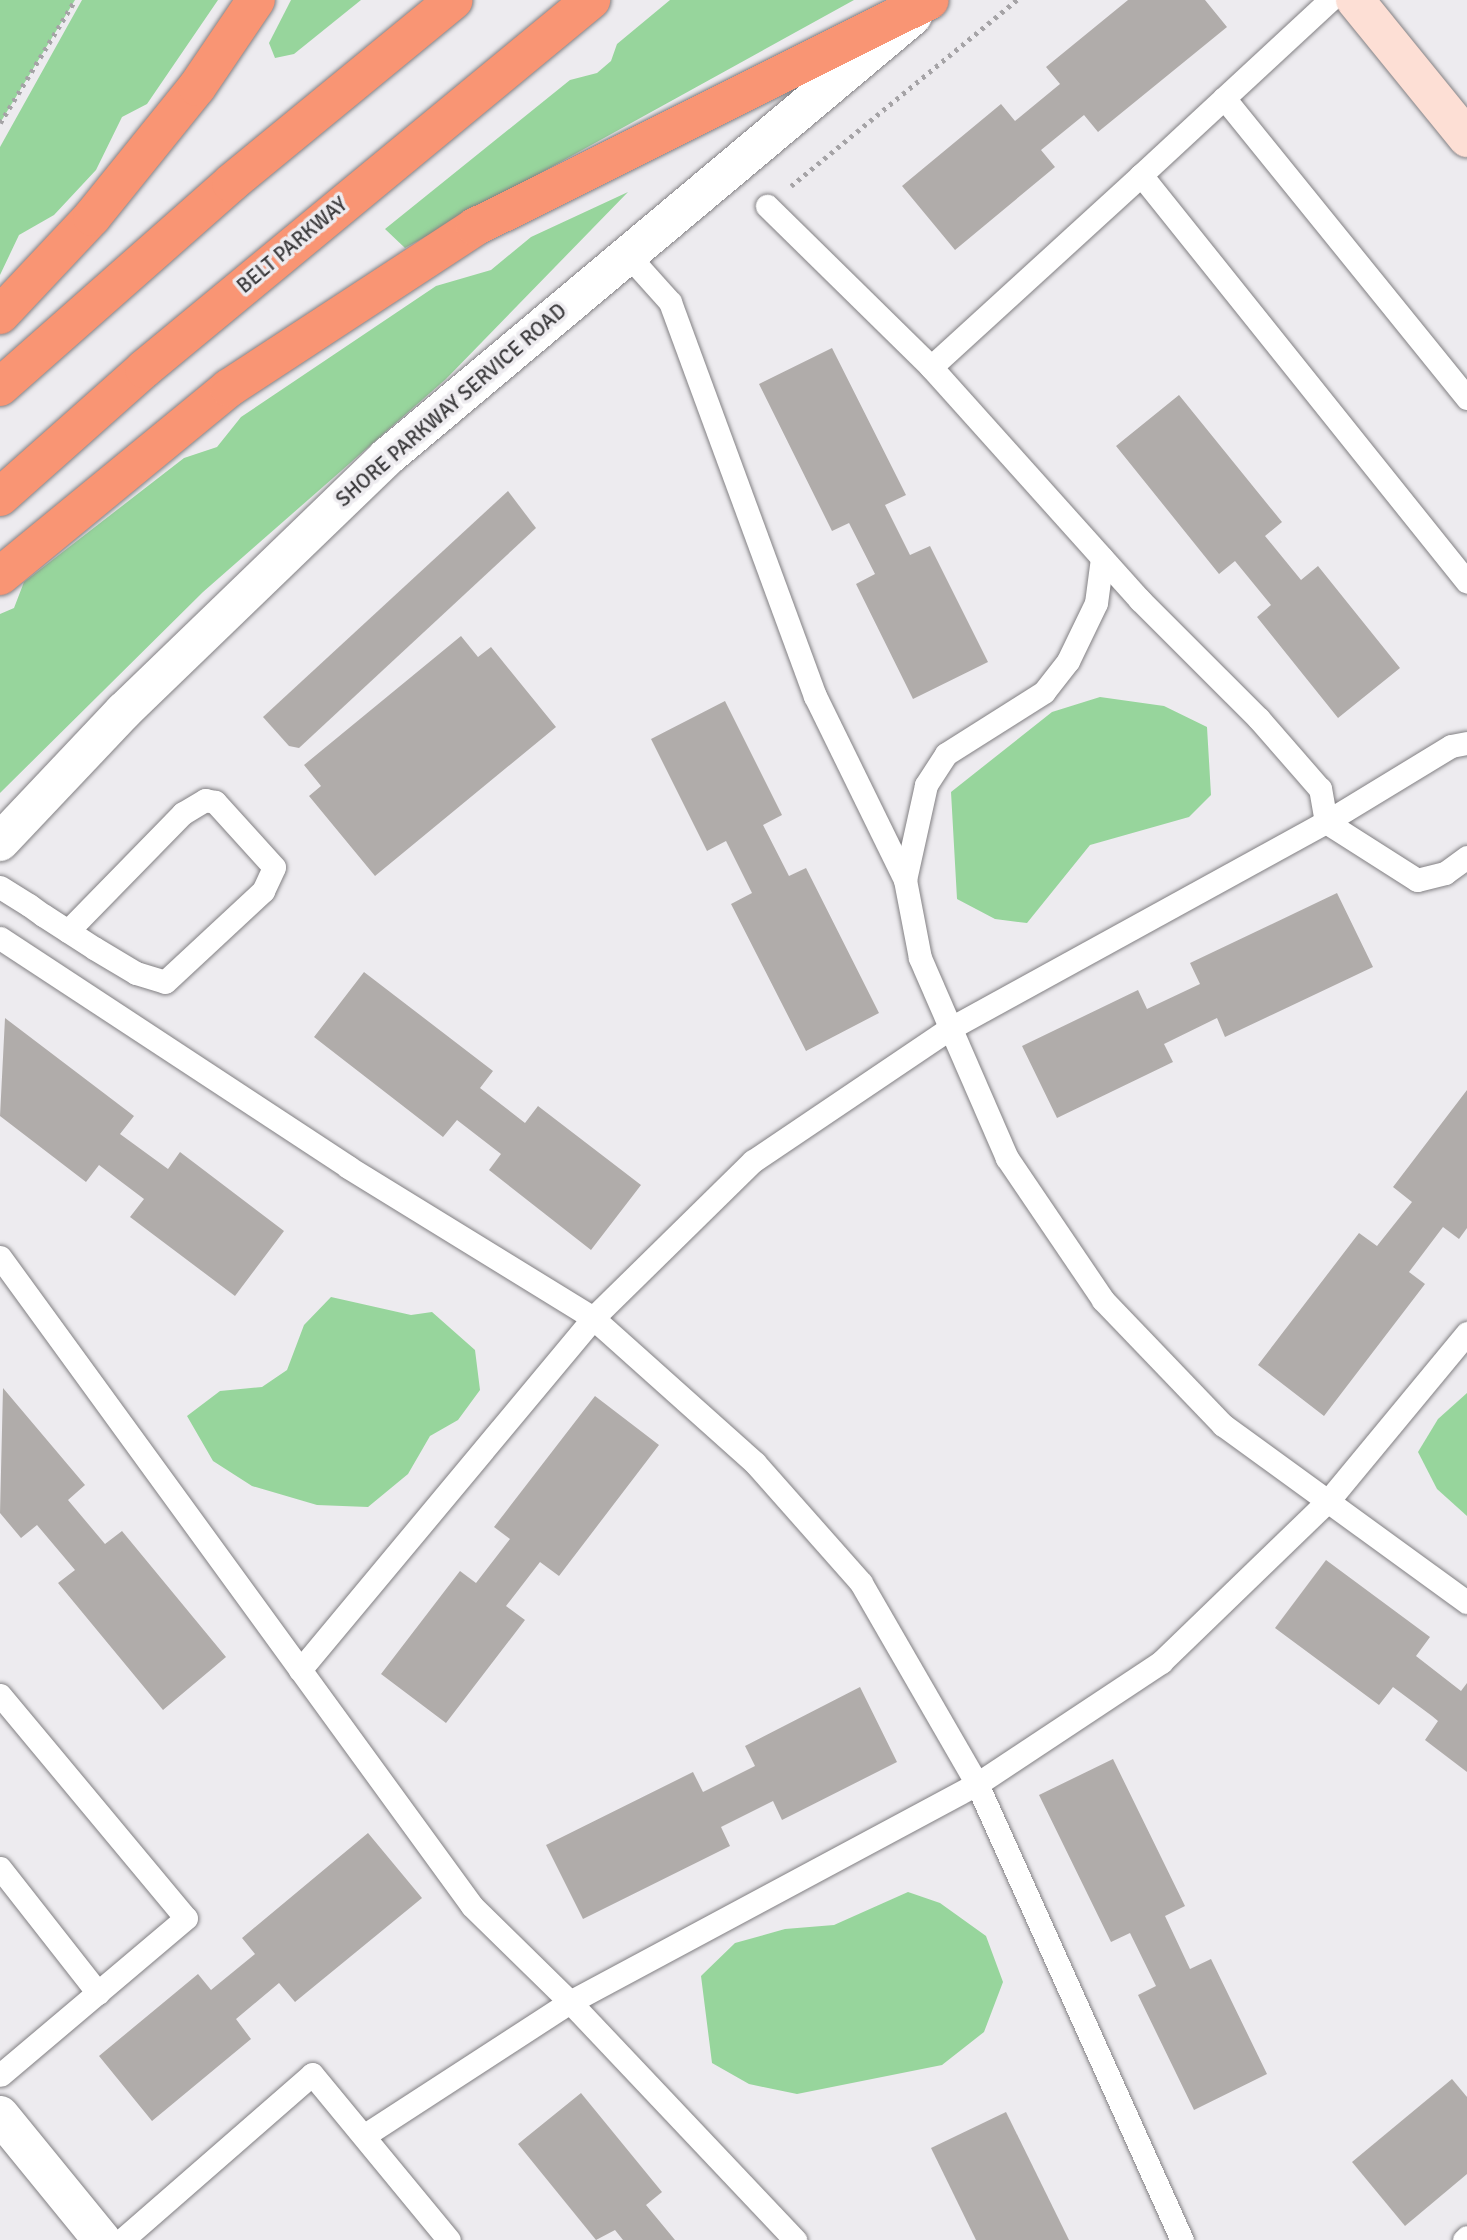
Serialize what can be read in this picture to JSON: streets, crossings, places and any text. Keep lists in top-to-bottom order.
{
  "streets": {
    "highway": ["BELT PARKWAY"],
    "street": ["SHORE PARKWAY SERVICE ROAD"]
  }
}
